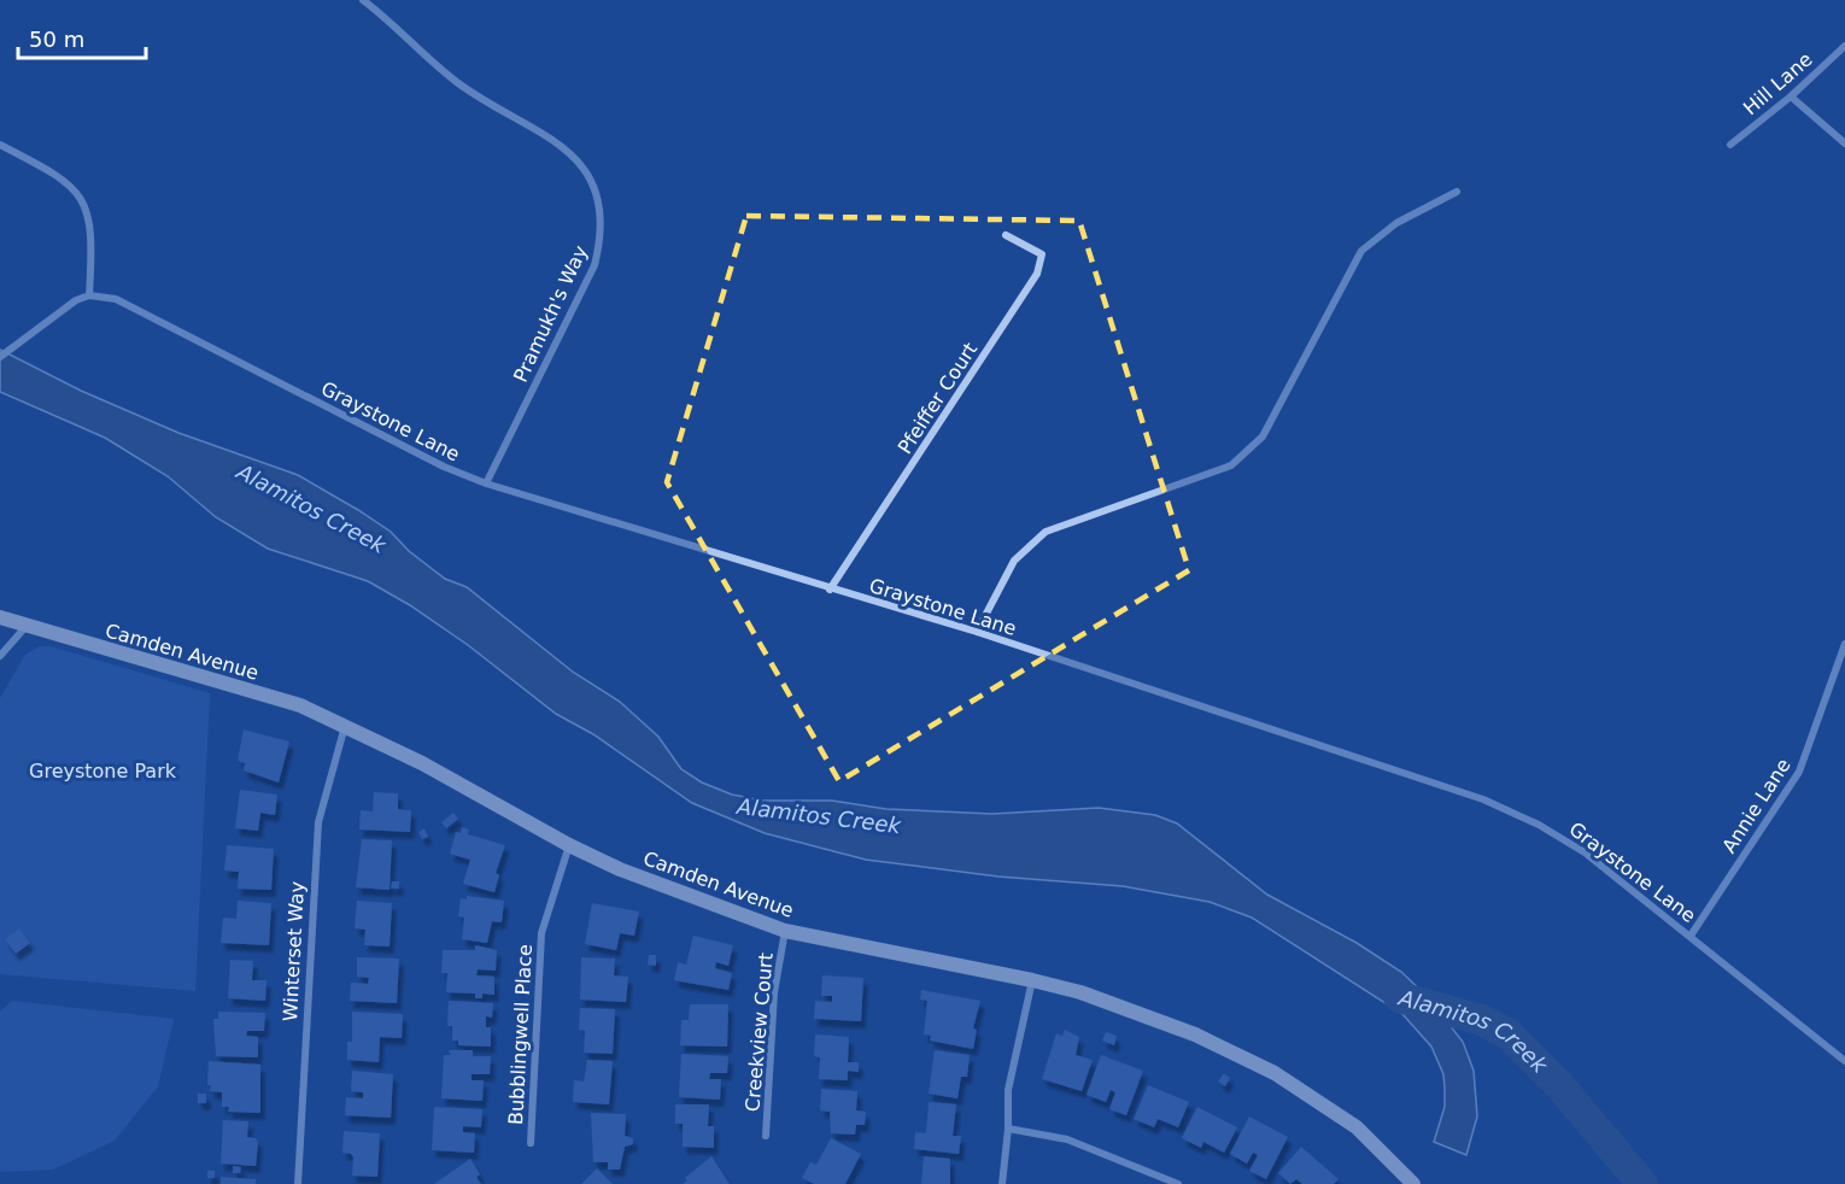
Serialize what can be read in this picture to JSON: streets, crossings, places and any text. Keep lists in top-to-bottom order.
{
  "streets": {
    "street": [
      "Hill Lane",
      "Pramukh's Way",
      "Pfeiffer Court",
      "Graystone Lane",
      "Camden Avenue",
      "Annie Lane",
      "Winterset Way",
      "Creekview Court",
      "Bubblingwell Place"
    ]
  },
  "crossings": [
    ["Pramukh's Way", "Graystone Lane"],
    ["Pfeiffer Court", "Graystone Lane"],
    ["Graystone Lane", "Annie Lane"],
    ["Camden Avenue", "Winterset Way"],
    ["Camden Avenue", "Creekview Court"],
    ["Camden Avenue", "Bubblingwell Place"]
  ],
  "water": ["Alamitos Creek"],
  "parks": ["Greystone Park"],
  "scale_bar": "50 m"
}
